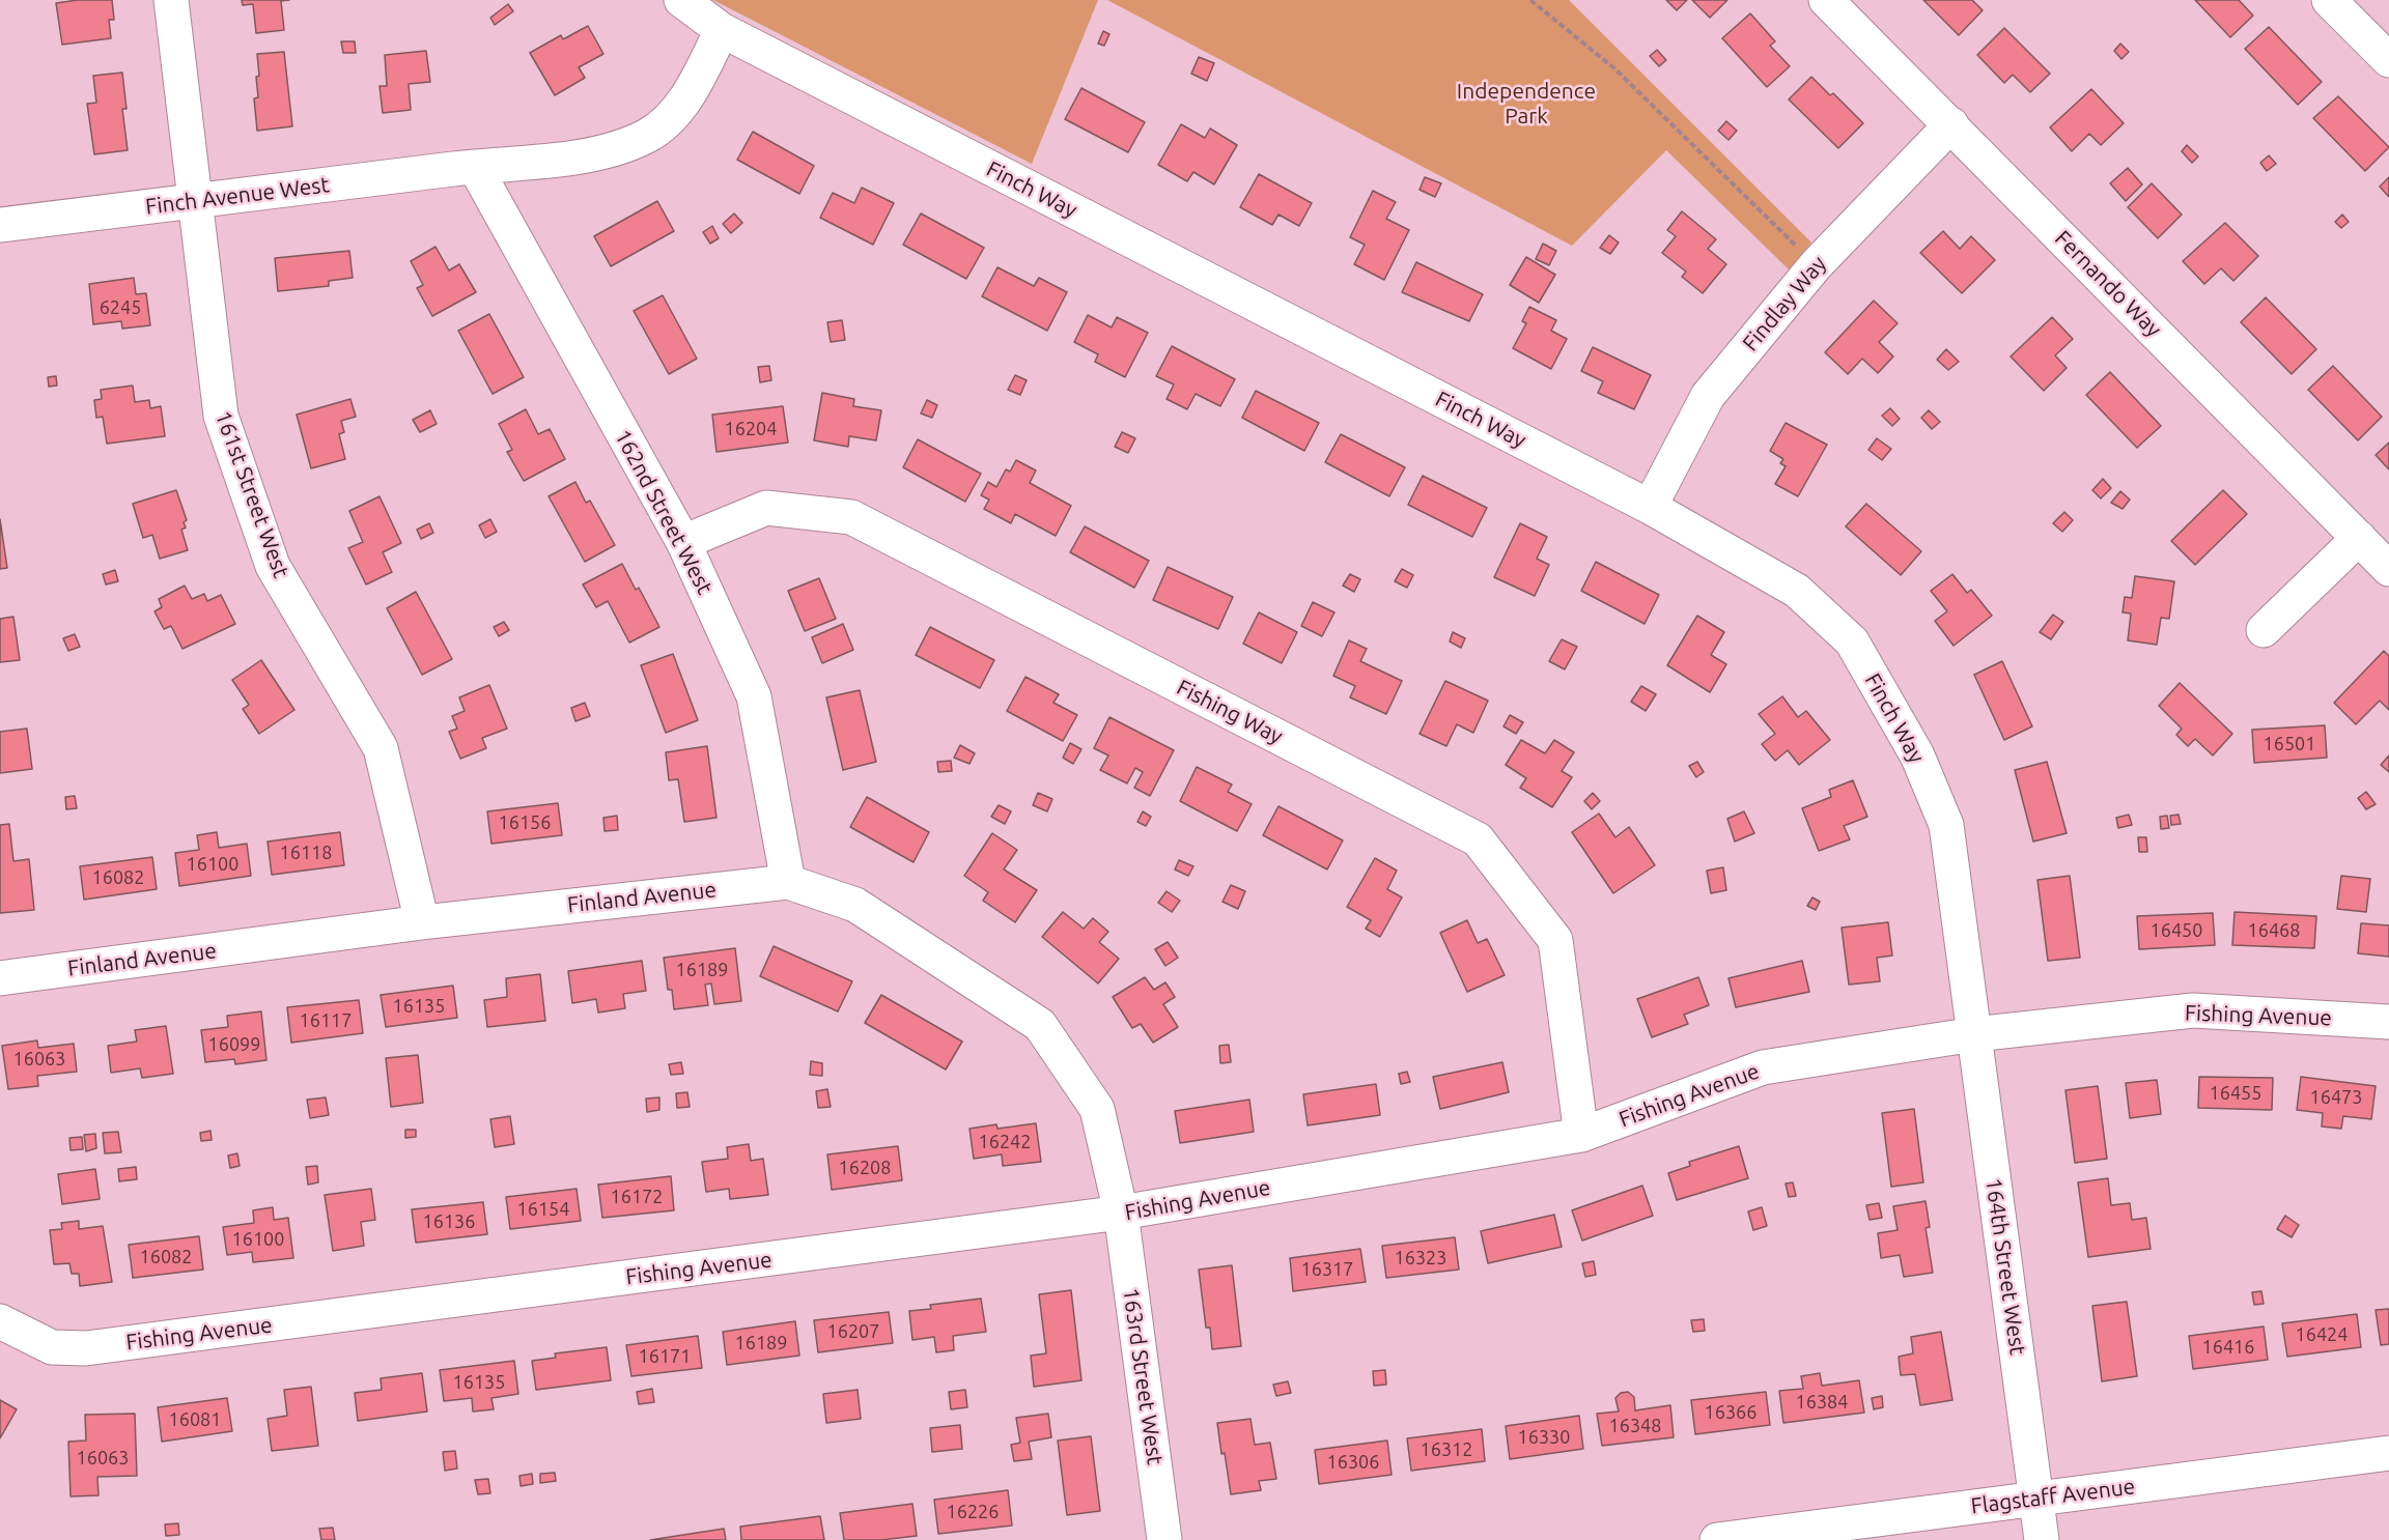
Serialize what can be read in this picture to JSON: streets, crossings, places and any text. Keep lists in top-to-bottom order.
{
  "streets": {
    "street": [
      "Finch Way",
      "Finch Avenue West",
      "Fernando Way",
      "Findlay Way",
      "161st Street West",
      "162nd Street West",
      "Fishing Way",
      "Finland Avenue",
      "Fishing Avenue",
      "164th Street West",
      "163rd Street West",
      "Flagstaff Avenue"
    ]
  },
  "crossings": [
    ["Finch Way", "Finch Avenue West"],
    ["Finch Way", "Findlay Way"],
    ["Finch Way", "Fishing Avenue"],
    ["Finch Way", "164th Street West"],
    ["Finch Avenue West", "161st Street West"],
    ["Finch Avenue West", "162nd Street West"],
    ["Fernando Way", "Findlay Way"],
    ["161st Street West", "Finland Avenue"],
    ["162nd Street West", "Fishing Way"],
    ["162nd Street West", "Finland Avenue"],
    ["Fishing Way", "Fishing Avenue"],
    ["Finland Avenue", "Fishing Avenue"],
    ["Finland Avenue", "163rd Street West"],
    ["Fishing Avenue", "164th Street West"],
    ["Fishing Avenue", "163rd Street West"],
    ["164th Street West", "Flagstaff Avenue"]
  ],
  "parks": ["Independence Park"],
  "house_numbers": [
    "6245",
    "16204",
    "16501",
    "16156",
    "16118",
    "16100",
    "16082",
    "16450",
    "16468",
    "16189",
    "16135",
    "16117",
    "16099",
    "16063",
    "16455",
    "16473",
    "16242",
    "16208",
    "16172",
    "16154",
    "16136",
    "16100",
    "16082",
    "16323",
    "16317",
    "16207",
    "16424",
    "16189",
    "16416",
    "16171",
    "16135",
    "16384",
    "16366",
    "16081",
    "16348",
    "16330",
    "16312",
    "16063",
    "16306",
    "16226"
  ]
}
